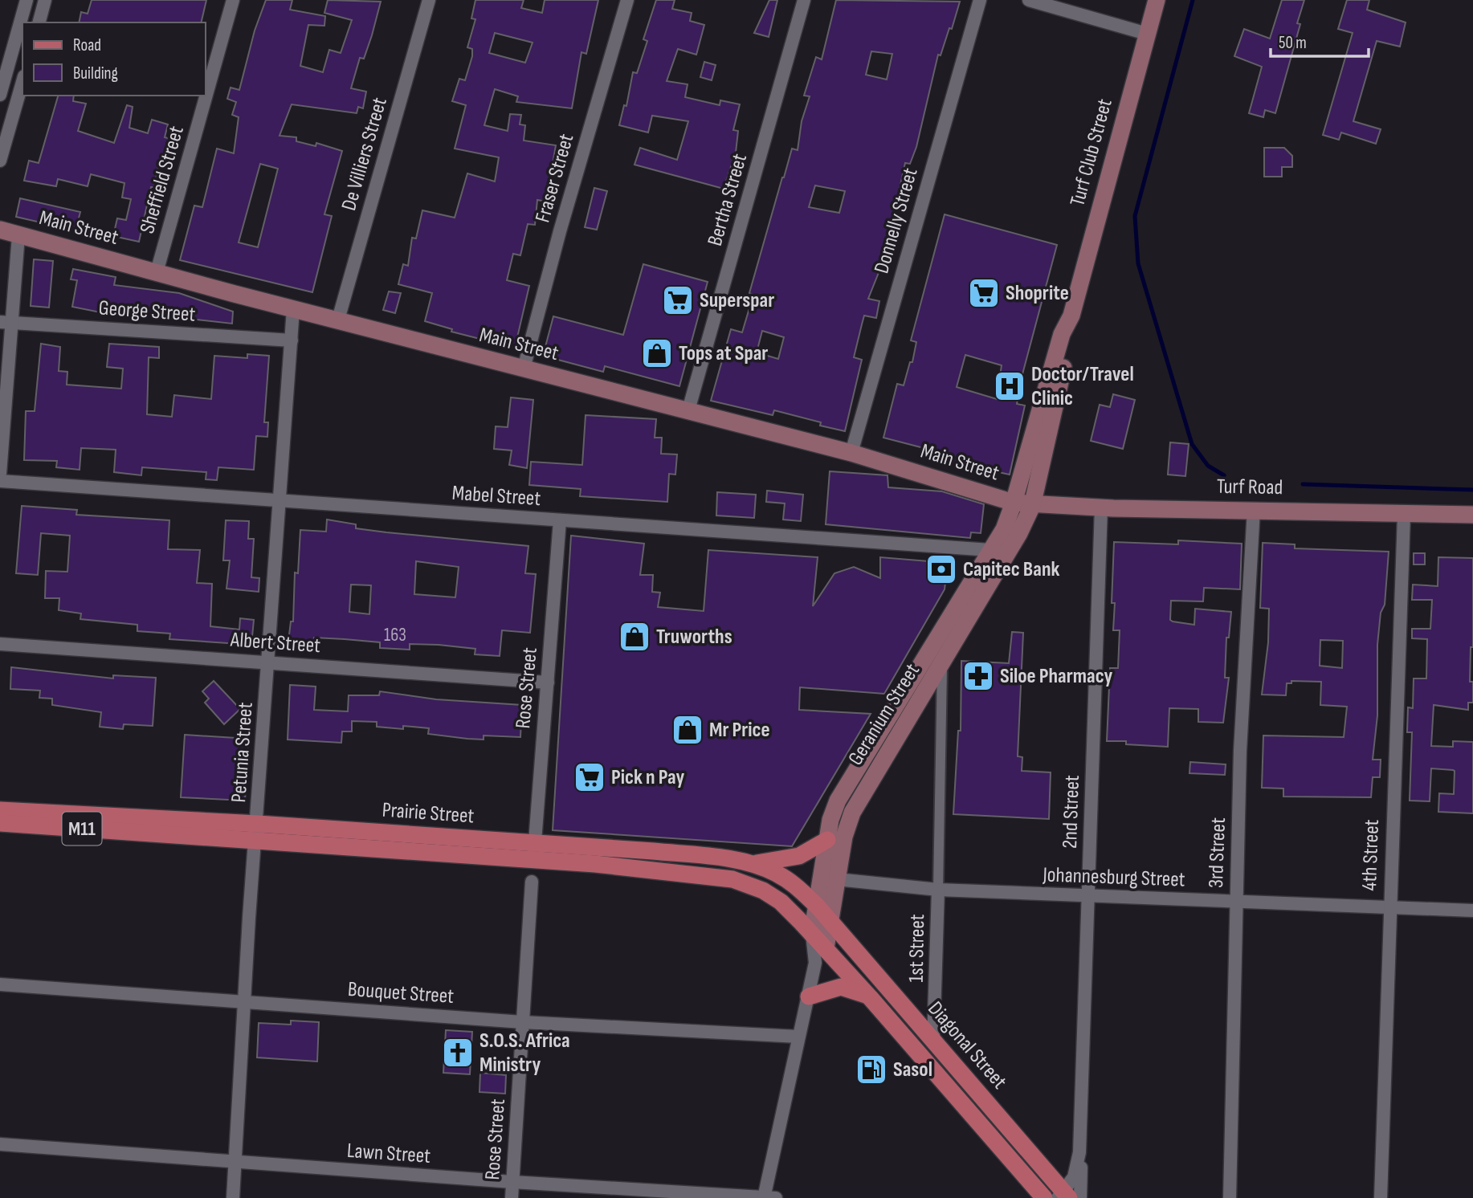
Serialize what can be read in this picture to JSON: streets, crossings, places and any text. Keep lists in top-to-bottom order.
{
  "streets": {
    "main road": [
      "Turf Club Street",
      "Main Street",
      "Turf Road",
      "Geranium Street",
      "Prairie Street",
      "M11",
      "Diagonal Street"
    ],
    "street": [
      "De Villiers Street",
      "Fraser Street",
      "Sheffield Street",
      "Bertha Street",
      "Donnelly Street",
      "George Street",
      "Mabel Street",
      "Albert Street",
      "Rose Street",
      "Petunia Street",
      "2nd Street",
      "3rd Street",
      "4th Street",
      "Johannesburg Street",
      "1st Street",
      "Bouquet Street",
      "Lawn Street"
    ]
  },
  "crossings": [
    ["Turf Club Street", "Main Street"],
    ["Turf Club Street", "Turf Road"],
    ["Turf Club Street", "Geranium Street"],
    ["De Villiers Street", "Main Street"],
    ["Fraser Street", "Main Street"],
    ["Sheffield Street", "Main Street"],
    ["Bertha Street", "Main Street"],
    ["Donnelly Street", "Main Street"],
    ["Main Street", "Turf Road"],
    ["Main Street", "Geranium Street"],
    ["Main Street", "Petunia Street"],
    ["George Street", "Petunia Street"],
    ["Turf Road", "Geranium Street"],
    ["Turf Road", "2nd Street"],
    ["Turf Road", "3rd Street"],
    ["Turf Road", "4th Street"],
    ["Mabel Street", "Rose Street"],
    ["Mabel Street", "Geranium Street"],
    ["Mabel Street", "Petunia Street"],
    ["Albert Street", "Rose Street"],
    ["Albert Street", "Petunia Street"],
    ["Rose Street", "Prairie Street"],
    ["Rose Street", "Bouquet Street"],
    ["Rose Street", "Lawn Street"],
    ["Geranium Street", "Prairie Street"],
    ["Geranium Street", "Johannesburg Street"],
    ["Geranium Street", "Bouquet Street"],
    ["Geranium Street", "Diagonal Street"],
    ["Geranium Street", "Lawn Street"],
    ["Petunia Street", "Prairie Street"],
    ["Petunia Street", "Bouquet Street"],
    ["Petunia Street", "Lawn Street"],
    ["2nd Street", "Johannesburg Street"],
    ["2nd Street", "Diagonal Street"],
    ["Prairie Street", "Diagonal Street"],
    ["3rd Street", "Johannesburg Street"],
    ["4th Street", "Johannesburg Street"],
    ["Johannesburg Street", "1st Street"],
    ["1st Street", "Diagonal Street"]
  ],
  "places": {
    "supermarket": ["Shoprite", "Superspar", "Pick n Pay"],
    "shop": ["Tops at Spar", "Truworths", "Mr Price"],
    "hospital": ["Doctor/Travel Clinic"],
    "bank": ["Capitec Bank"],
    "pharmacy": ["Siloe Pharmacy"],
    "church": ["S.O.S. Africa Ministry"],
    "fuel station": ["Sasol"]
  },
  "house_numbers": ["163"],
  "legend": ["Road", "Building"],
  "scale_bar": "50 m"
}
